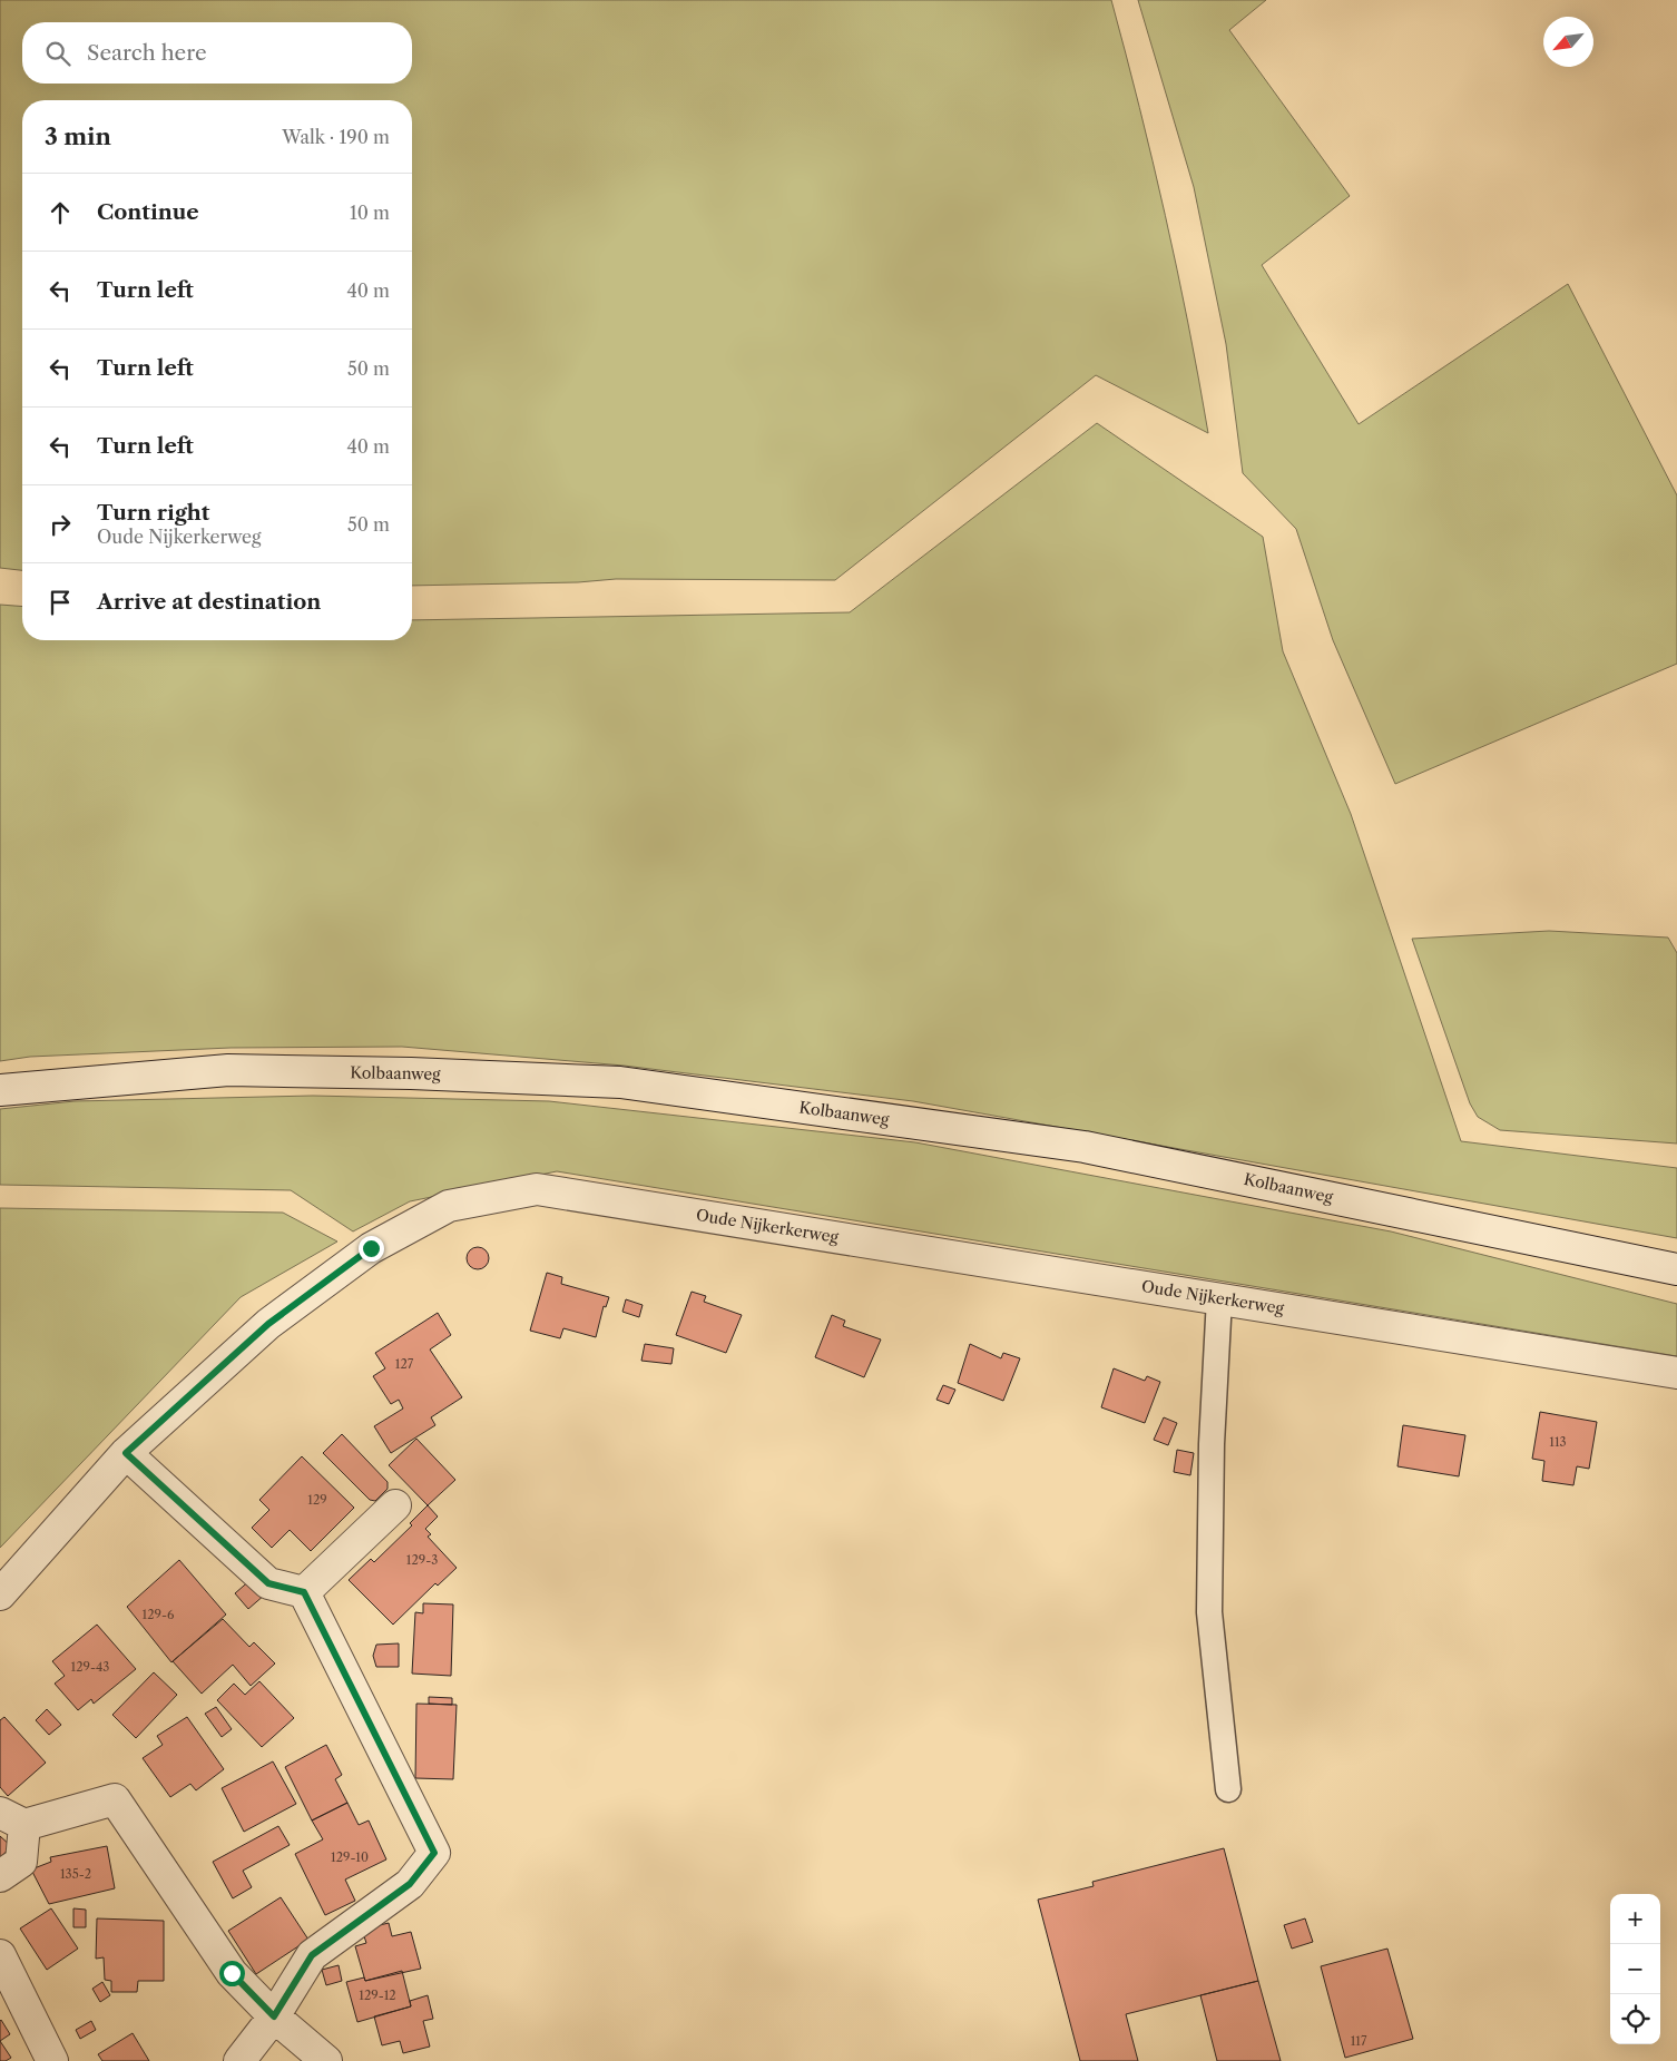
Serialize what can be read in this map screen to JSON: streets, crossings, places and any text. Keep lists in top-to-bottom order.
{
  "streets": {
    "street": ["Kolbaanweg", "Oude Nijkerkerweg"]
  },
  "house_numbers": [
    "127",
    "113",
    "129",
    "129-3",
    "129-6",
    "129-43",
    "129-10",
    "135-2",
    "129-12",
    "117"
  ],
  "north": "bottom left",
  "page": {
    "search": "Search here",
    "heading": ["3 min", "Walk · 190 m"],
    "list": [
      ["Continue", "10 m"],
      ["Turn left", "40 m"],
      ["Turn left", "50 m"],
      ["Turn left", "40 m"],
      ["Turn right", "Oude Nijkerkerweg", "50 m"],
      "Arrive at destination"
    ],
    "map_buttons": ["+", "−"]
  }
}
